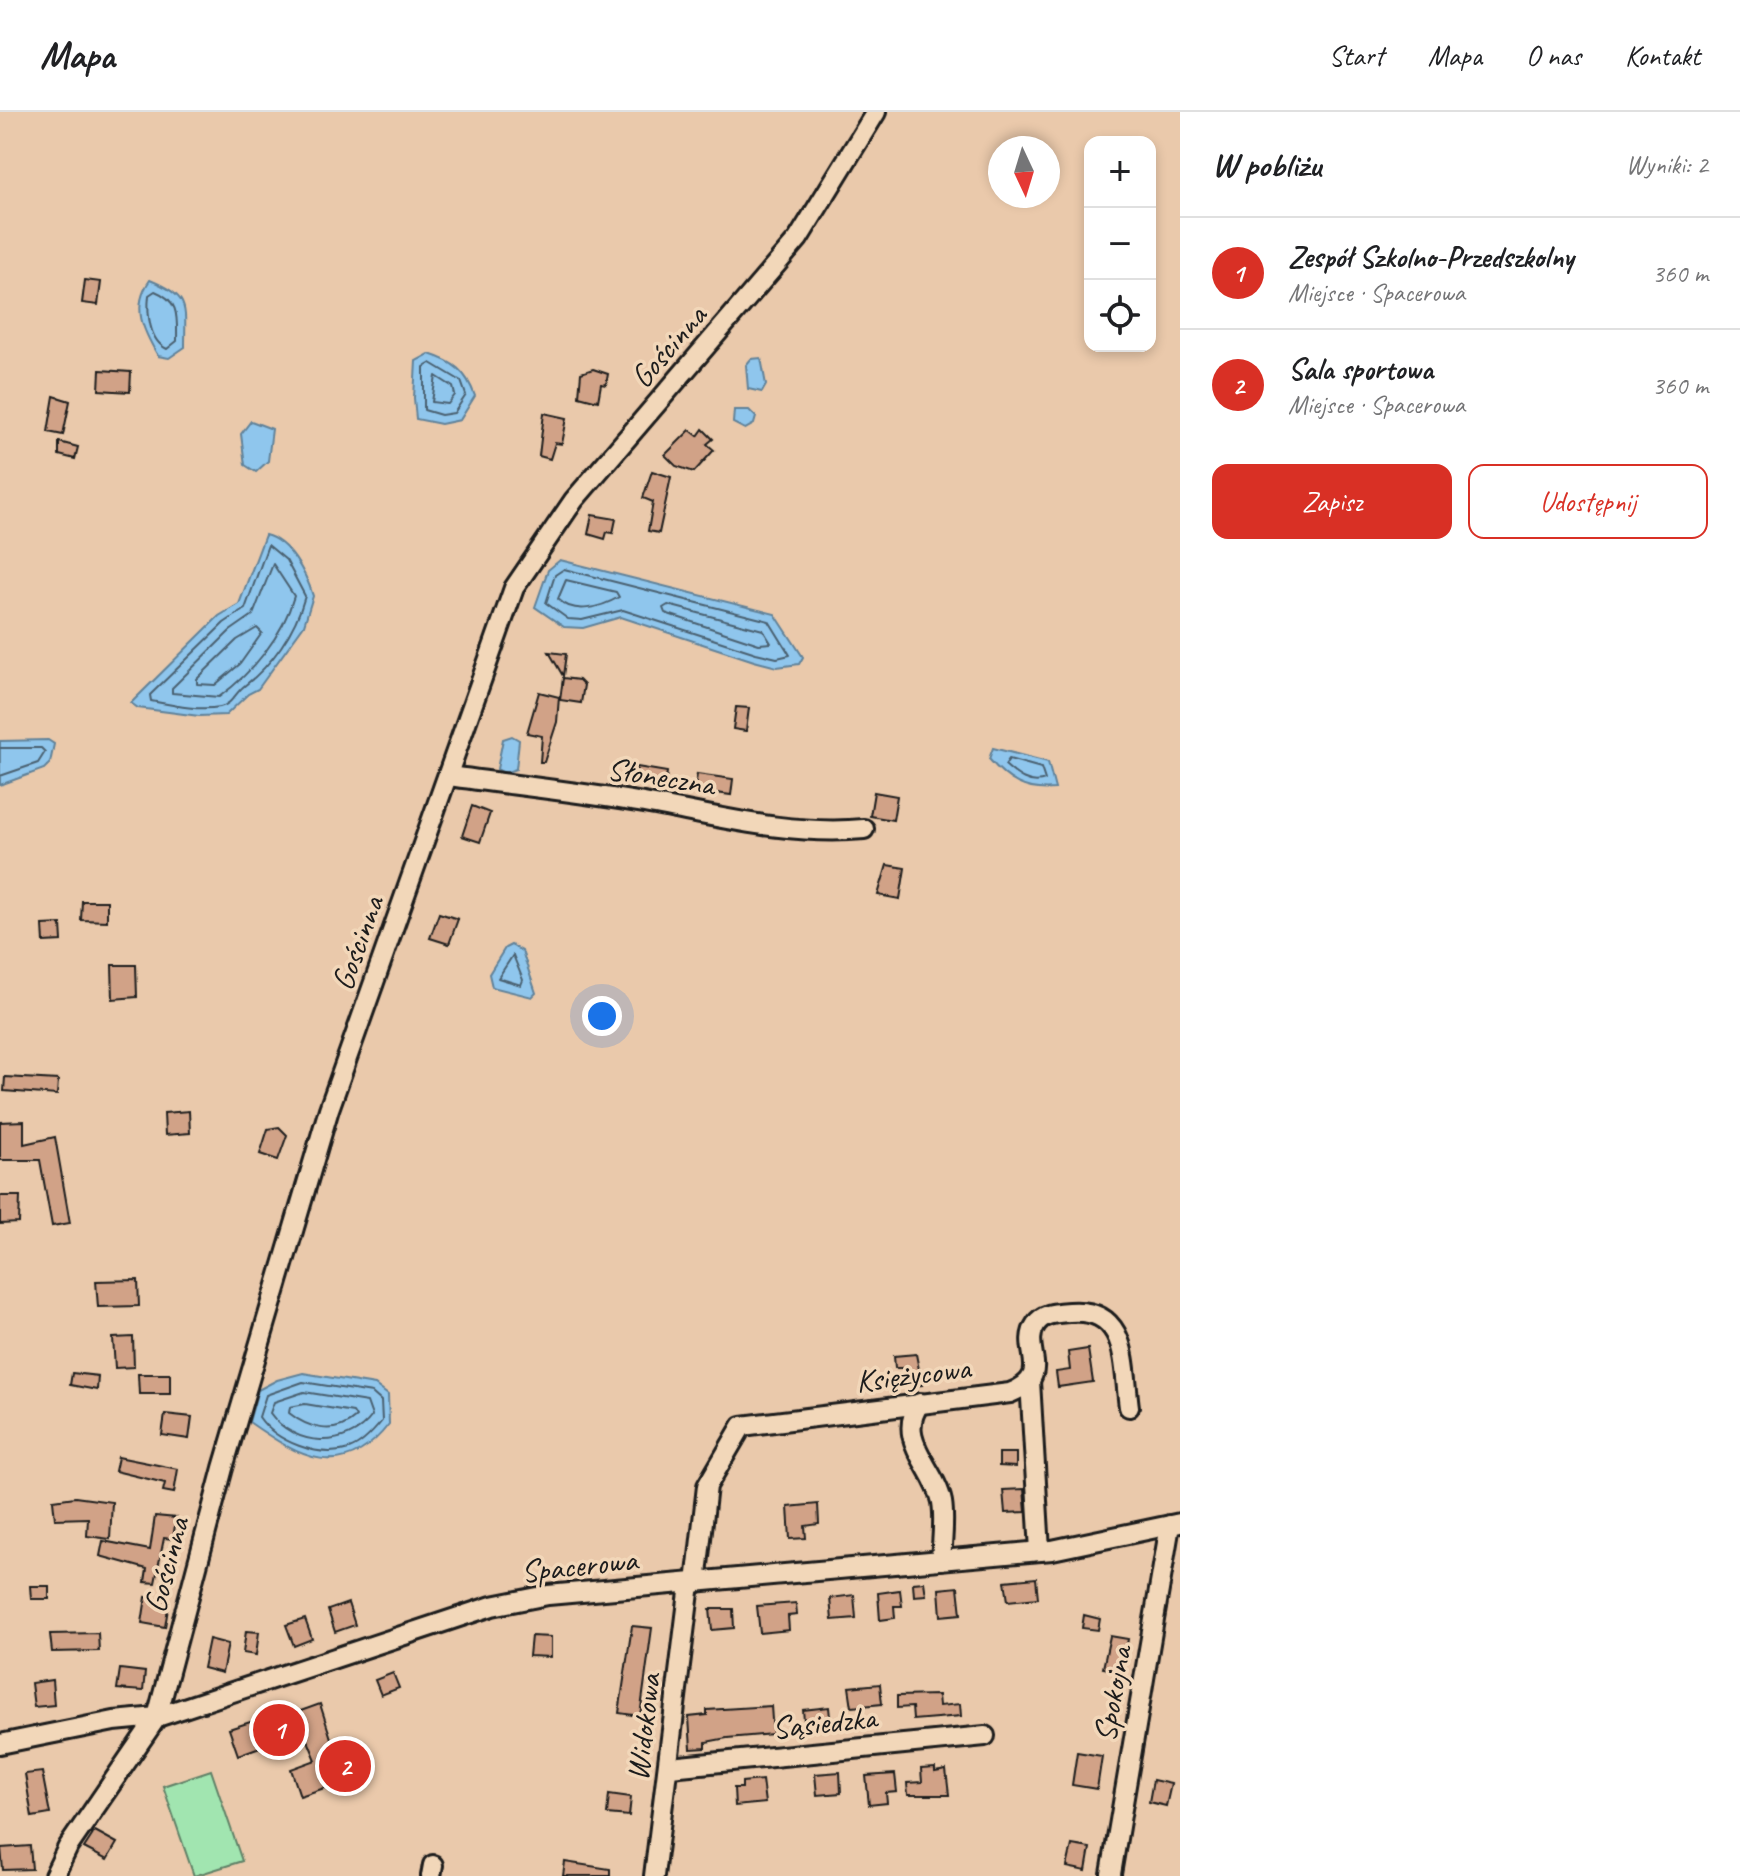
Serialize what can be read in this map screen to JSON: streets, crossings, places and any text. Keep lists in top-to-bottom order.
{
  "streets": {
    "street": [
      "Gościnna",
      "Słoneczna",
      "Księżycowa",
      "Spacerowa",
      "Spokojna",
      "Sąsiedzka",
      "Widokowa"
    ]
  },
  "crossings": [
    ["Gościnna", "Słoneczna"],
    ["Gościnna", "Spacerowa"],
    ["Księżycowa", "Spacerowa"],
    ["Księżycowa", "Widokowa"],
    ["Spacerowa", "Spokojna"],
    ["Spacerowa", "Widokowa"],
    ["Sąsiedzka", "Widokowa"]
  ],
  "north": "bottom",
  "page": {
    "header": "Mapa",
    "nav": [
      "Start",
      "Mapa",
      "O nas",
      "Kontakt"
    ],
    "heading": ["W pobliżu", "Wyniki: 2"],
    "map_buttons": ["+", "−"],
    "list": [
      {
        "mark": "1",
        "name": "Zespół Szkolno-Przedszkolny",
        "note": "Miejsce · Spacerowa",
        "value": "360 m"
      },
      {
        "mark": "2",
        "name": "Sala sportowa",
        "note": "Miejsce · Spacerowa",
        "value": "360 m"
      }
    ],
    "buttons": ["Zapisz", "Udostępnij"],
    "pins": ["1", "2"]
  }
}
